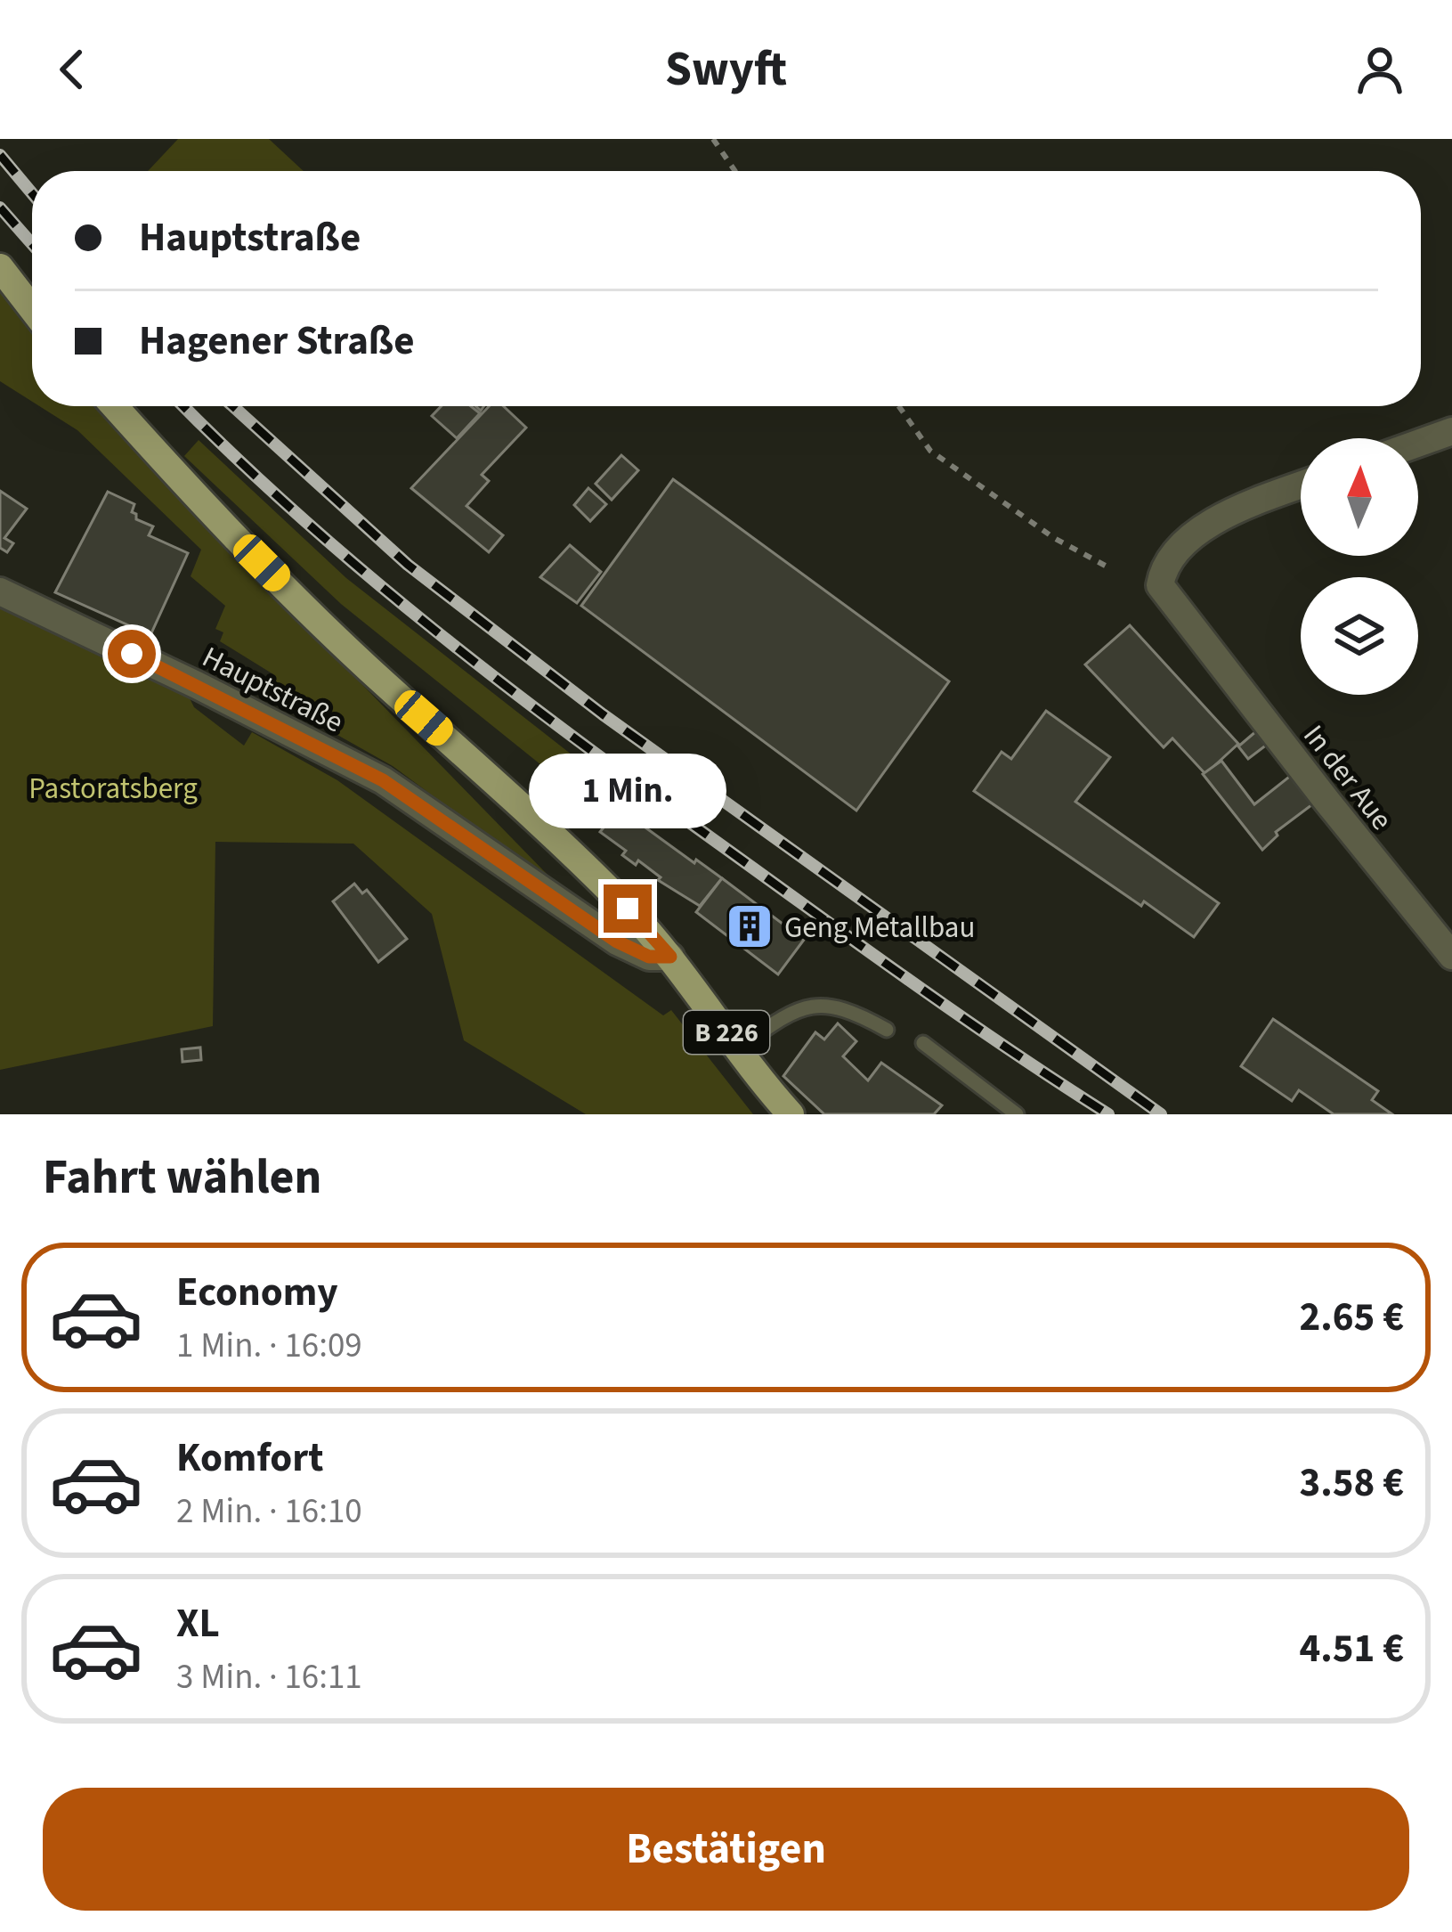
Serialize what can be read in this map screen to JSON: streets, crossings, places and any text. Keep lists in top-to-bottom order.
{
  "streets": {
    "main road": ["B 226"],
    "street": ["Hauptstraße", "In der Aue"]
  },
  "crossings": [
    ["Hauptstraße", "B 226"]
  ],
  "parks": ["Pastoratsberg"],
  "places": {
    "building": ["Geng Metallbau"]
  },
  "north": "top",
  "page": {
    "header": "Swyft",
    "banner": ["Hauptstraße", "Hagener Straße"],
    "bubble": "1 Min.",
    "heading": "Fahrt wählen",
    "list": [
      {
        "name": "Economy",
        "note": "1 Min. · 16:09",
        "value": "2.65 €"
      },
      {
        "name": "Komfort",
        "note": "2 Min. · 16:10",
        "value": "3.58 €"
      },
      {
        "name": "XL",
        "note": "3 Min. · 16:11",
        "value": "4.51 €"
      }
    ],
    "buttons": "Bestätigen"
  }
}
